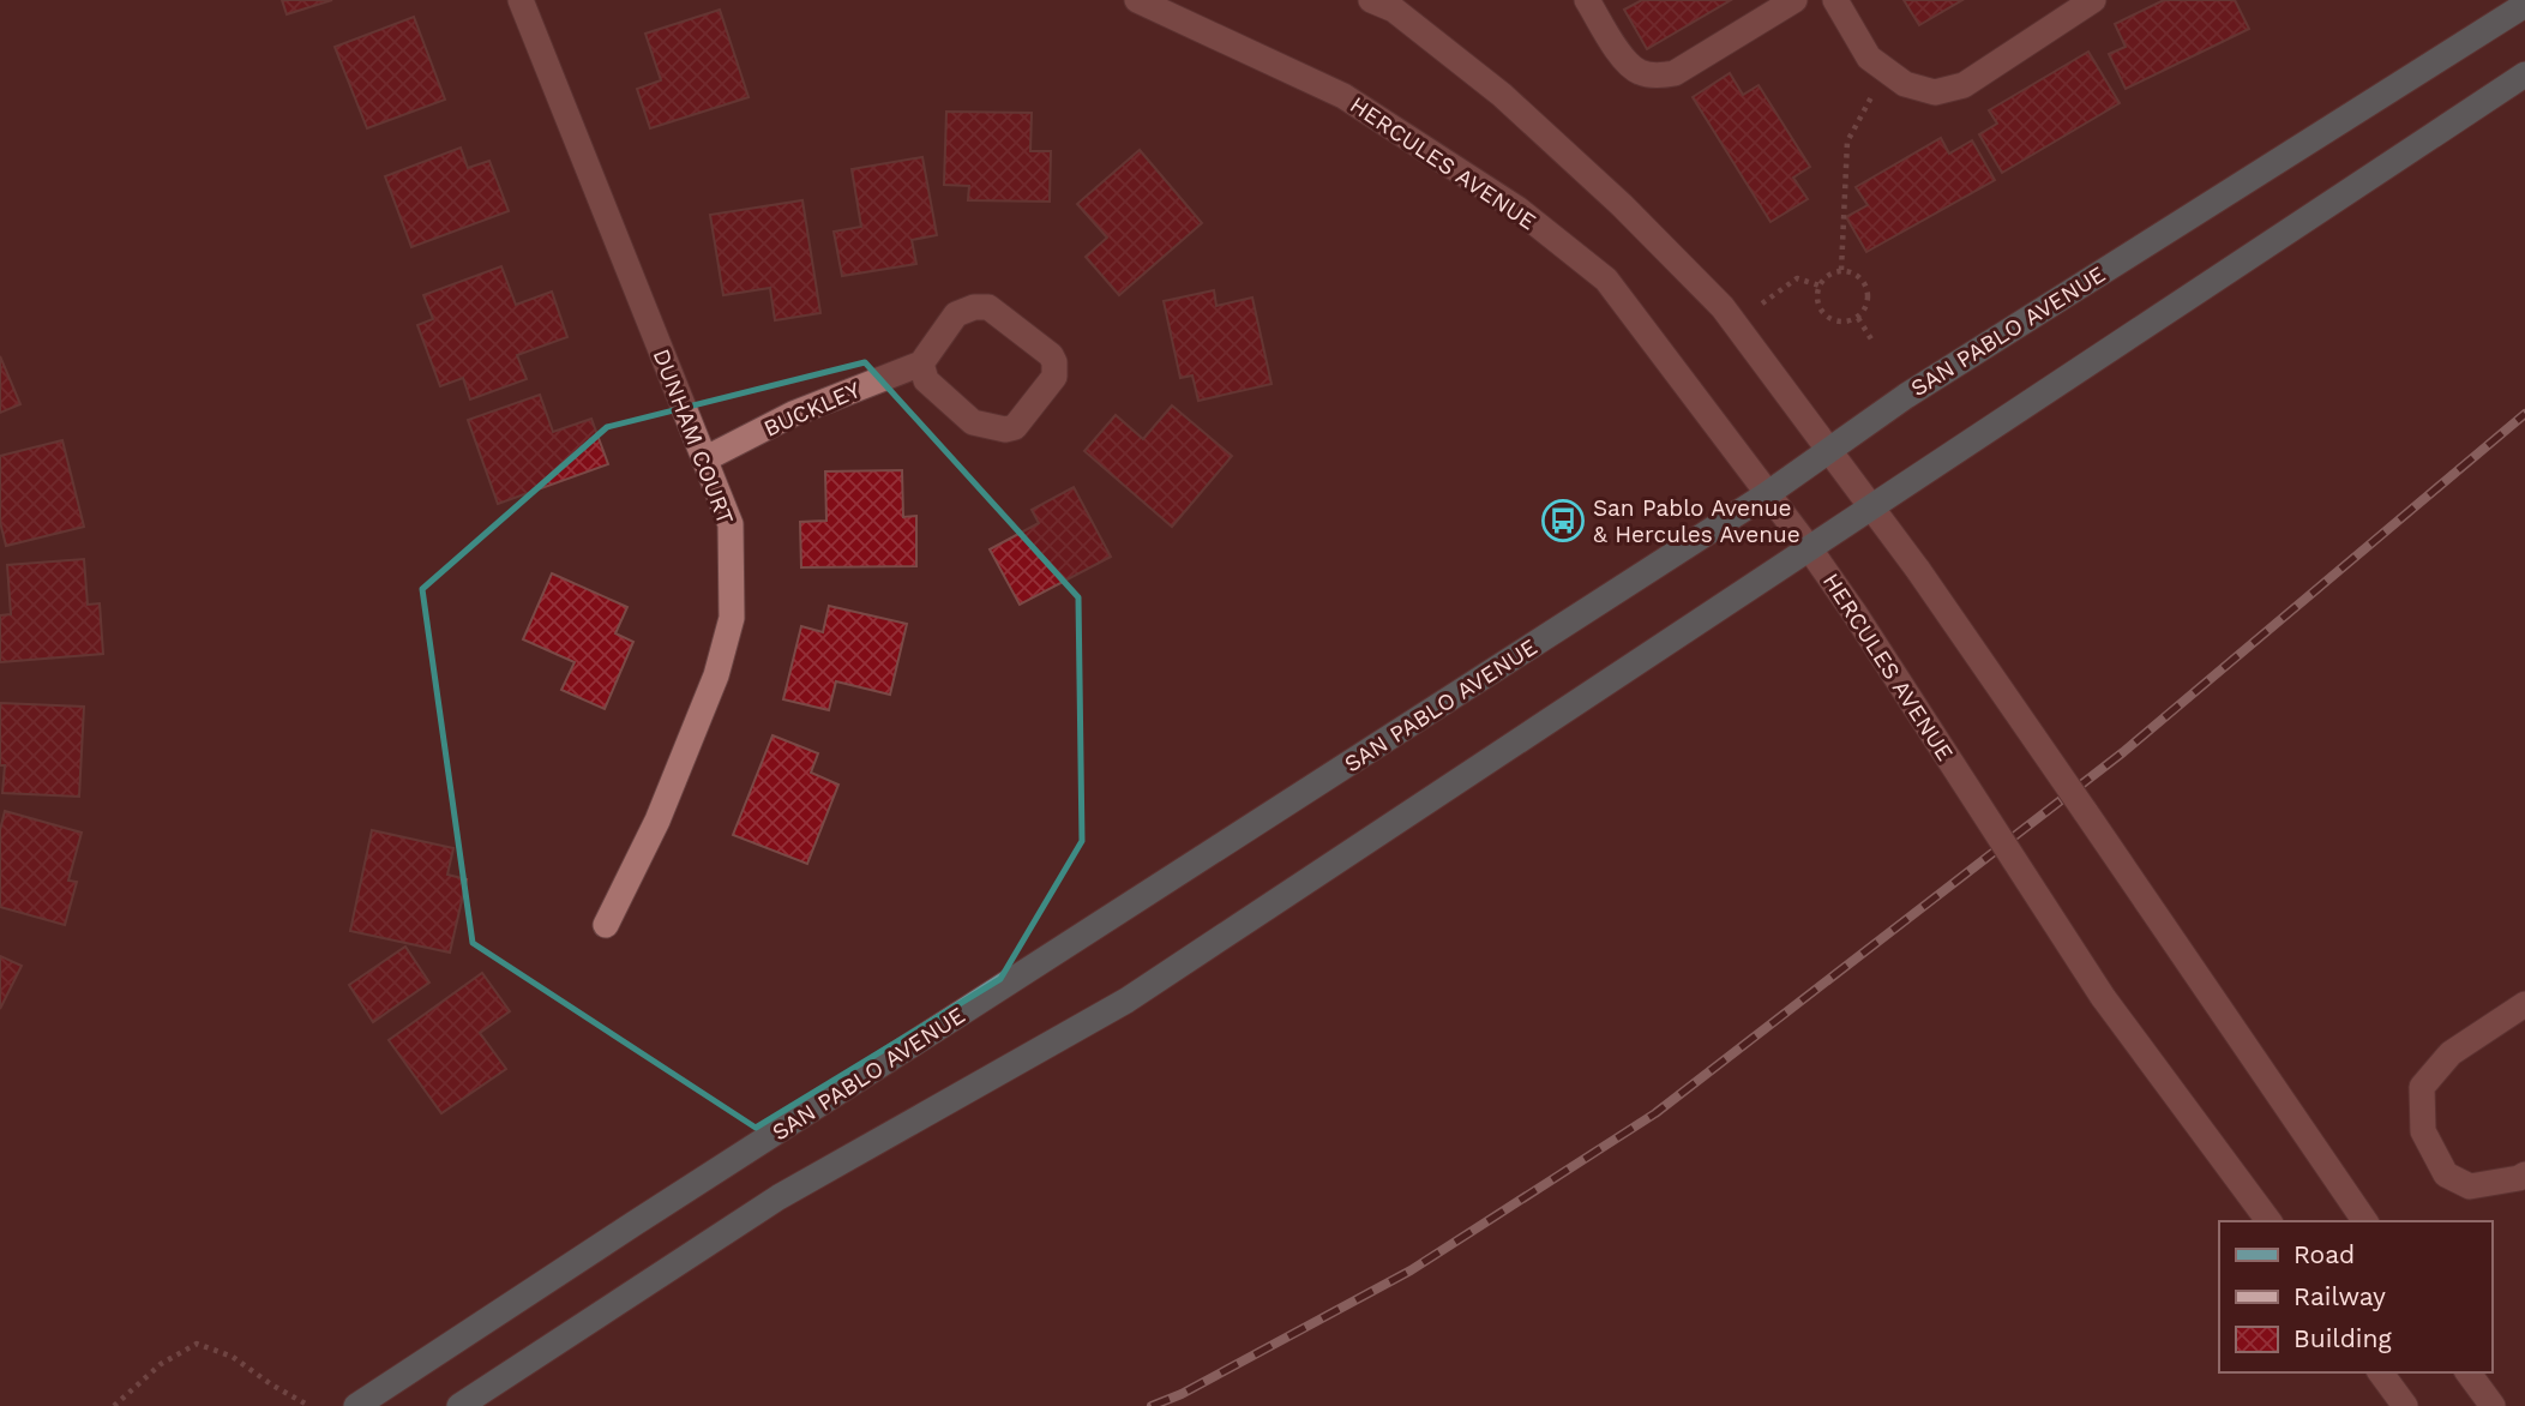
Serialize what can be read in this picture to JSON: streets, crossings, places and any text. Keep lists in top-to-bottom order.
{
  "streets": {
    "main road": ["SAN PABLO AVENUE"],
    "street": ["HERCULES AVENUE", "BUCKLEY", "DUNHAM COURT"]
  },
  "crossings": [
    ["HERCULES AVENUE", "SAN PABLO AVENUE"],
    ["BUCKLEY", "DUNHAM COURT"]
  ],
  "places": {
    "bus stop": ["San Pablo Avenue & Hercules Avenue"]
  },
  "legend": ["Road", "Railway", "Building"]
}
